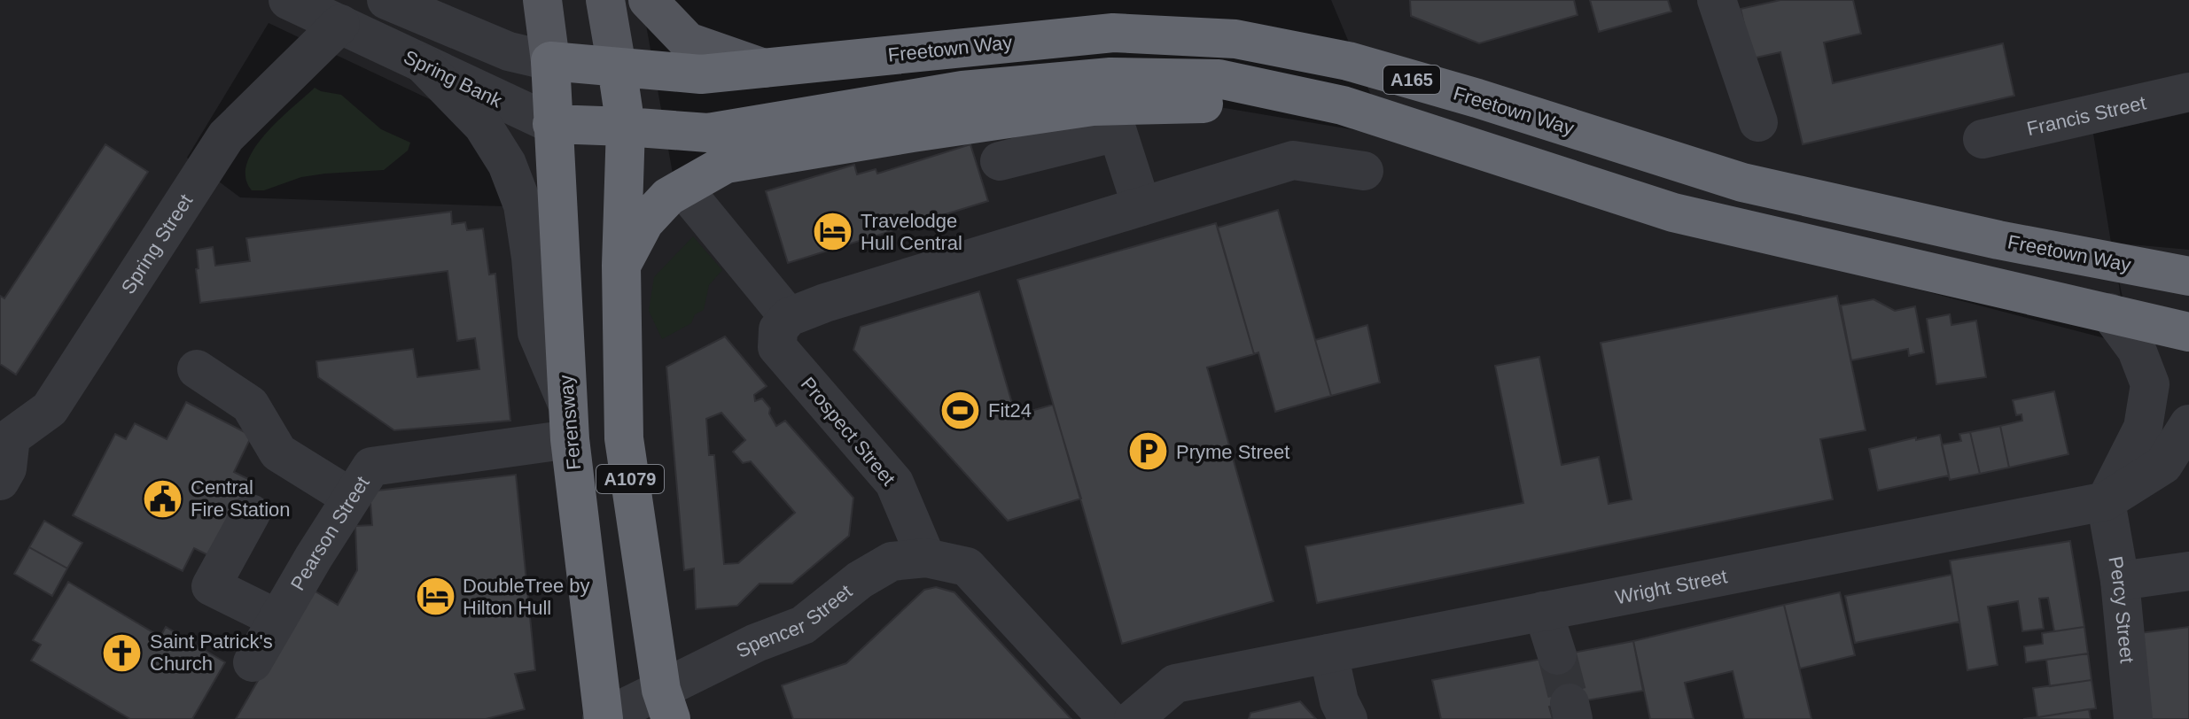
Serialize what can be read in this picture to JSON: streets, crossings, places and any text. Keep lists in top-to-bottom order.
{
  "streets": {
    "highway": [
      "Freetown Way",
      "Spring Bank",
      "A165",
      "Ferensway",
      "A1079"
    ],
    "street": [
      "Francis Street",
      "Spring Street",
      "Prospect Street",
      "Pearson Street",
      "Wright Street",
      "Percy Street",
      "Spencer Street"
    ]
  },
  "crossings": [
    ["Spring Bank", "A165"],
    ["Spring Bank", "Spring Street"],
    ["Spring Bank", "Ferensway"],
    ["Spring Bank", "A1079"],
    ["A165", "A1079"],
    ["Ferensway", "Pearson Street"],
    ["Ferensway", "Spencer Street"],
    ["Prospect Street", "Spencer Street"],
    ["A1079", "Spencer Street"],
    ["Wright Street", "Percy Street"]
  ],
  "places": {
    "hotel": ["Travelodge Hull Central", "DoubleTree by Hilton Hull"],
    "sports": ["Fit24"],
    "parking": ["Pryme Street"],
    "public building": ["Central Fire Station"],
    "church": ["Saint Patrick's Church"]
  }
}
